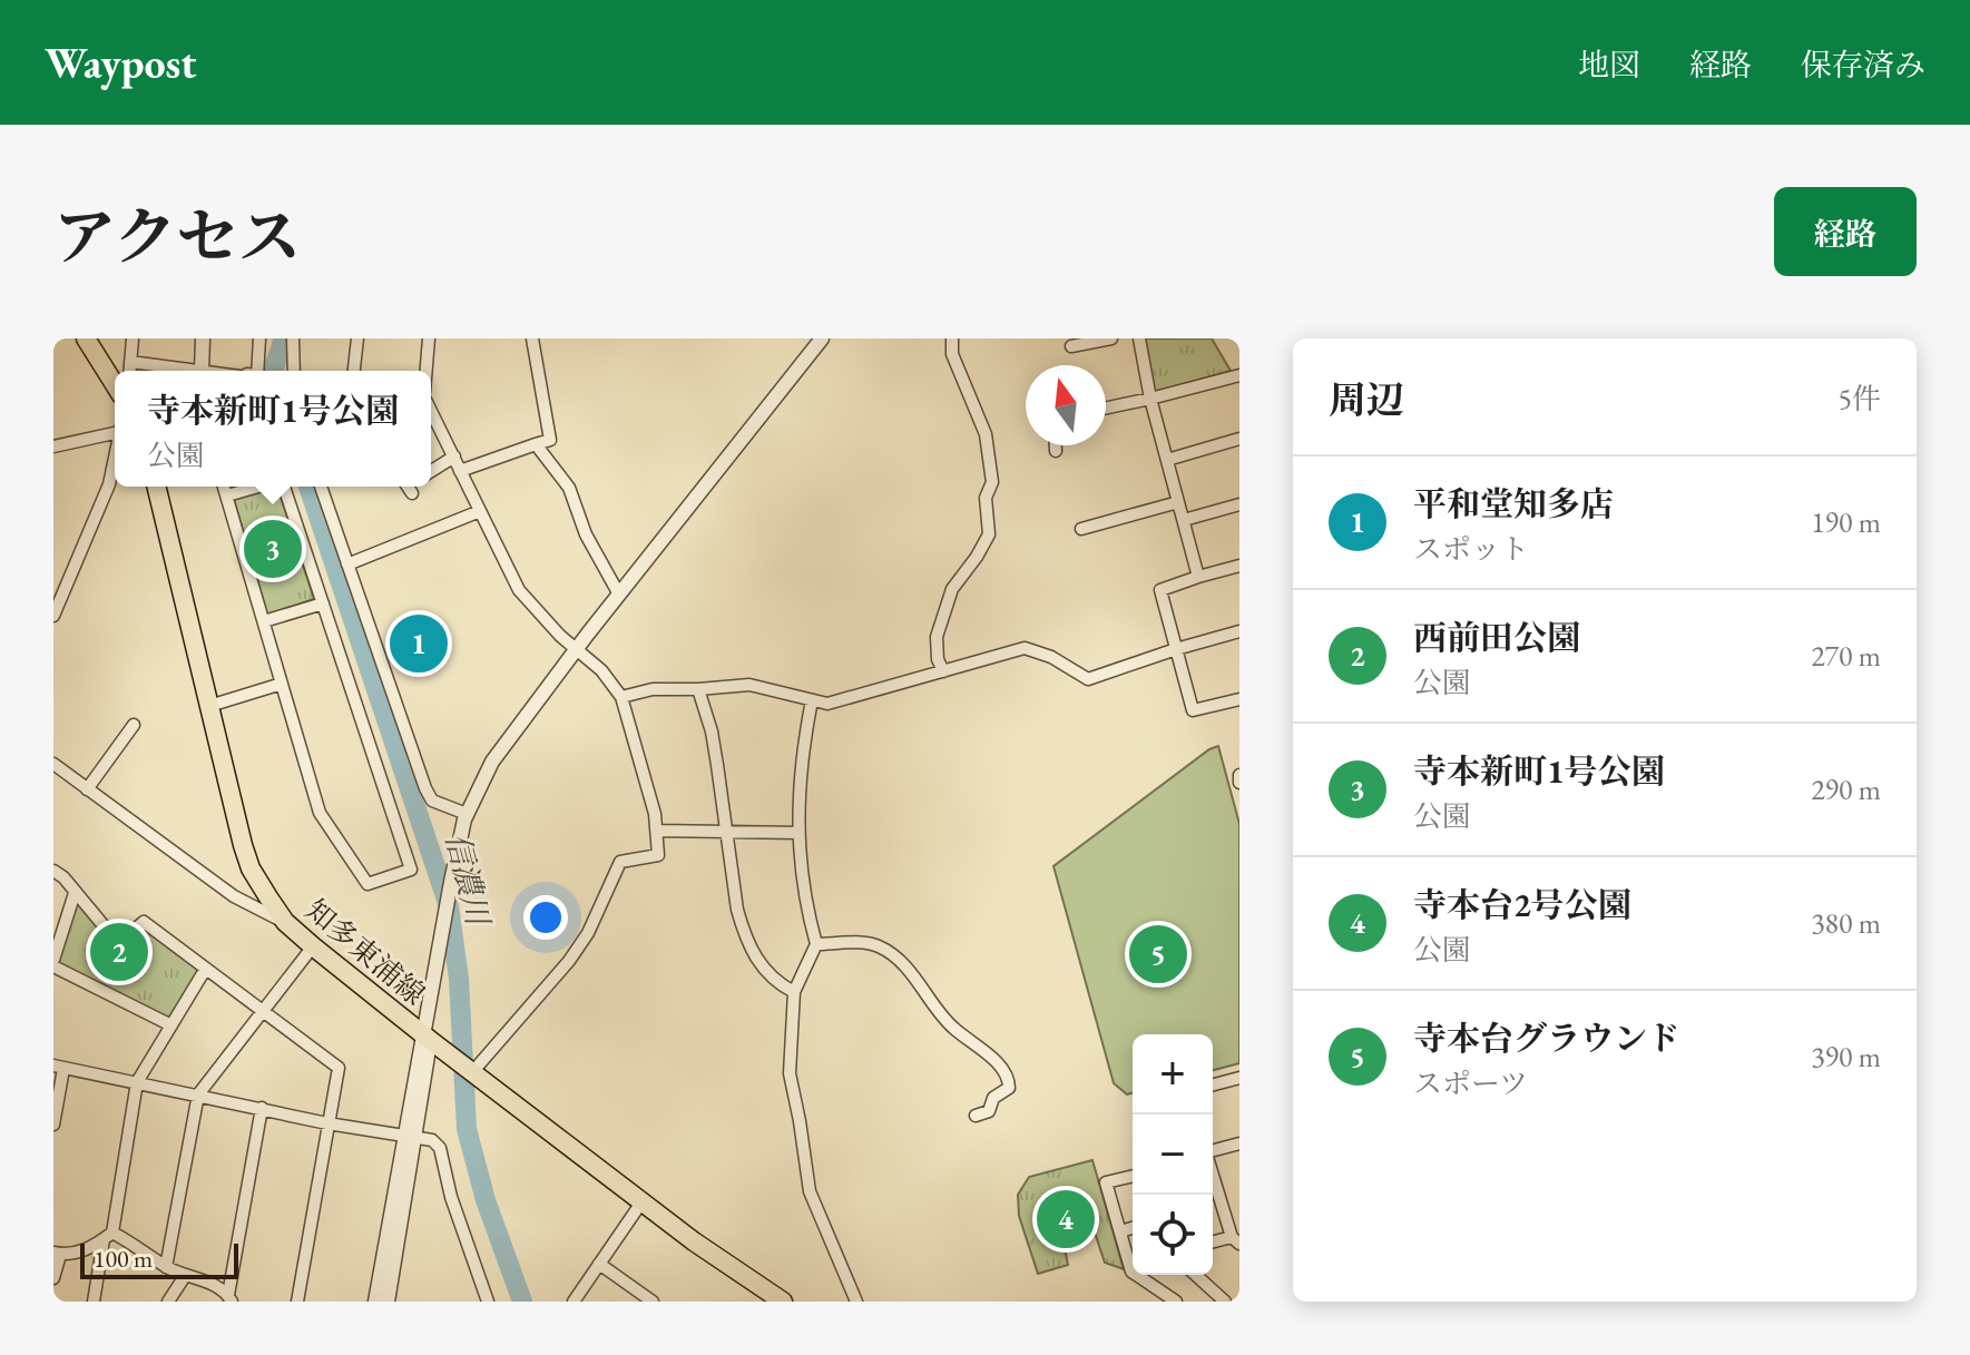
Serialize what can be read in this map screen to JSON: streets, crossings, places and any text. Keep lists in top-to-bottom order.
{
  "streets": {
    "main road": ["知多東浦線"]
  },
  "water": ["信濃川"],
  "scale_bar": "100 m",
  "north": "top",
  "page": {
    "header": "Waypost",
    "nav": ["地図", "経路", "保存済み"],
    "title": "アクセス",
    "buttons": "経路",
    "heading": ["周辺", "5件"],
    "popup": ["寺本新町1号公園", "公園"],
    "list": [
      {
        "mark": "1",
        "name": "平和堂知多店",
        "note": "スポット",
        "value": "190 m"
      },
      {
        "mark": "2",
        "name": "西前田公園",
        "note": "公園",
        "value": "270 m"
      },
      {
        "mark": "3",
        "name": "寺本新町1号公園",
        "note": "公園",
        "value": "290 m"
      },
      {
        "mark": "4",
        "name": "寺本台2号公園",
        "note": "公園",
        "value": "380 m"
      },
      {
        "mark": "5",
        "name": "寺本台グラウンド",
        "note": "スポーツ",
        "value": "390 m"
      }
    ],
    "pins": [
      "3",
      "1",
      "2",
      "5",
      "4"
    ],
    "map_buttons": ["+", "−"],
    "scale": "100 m"
  }
}
